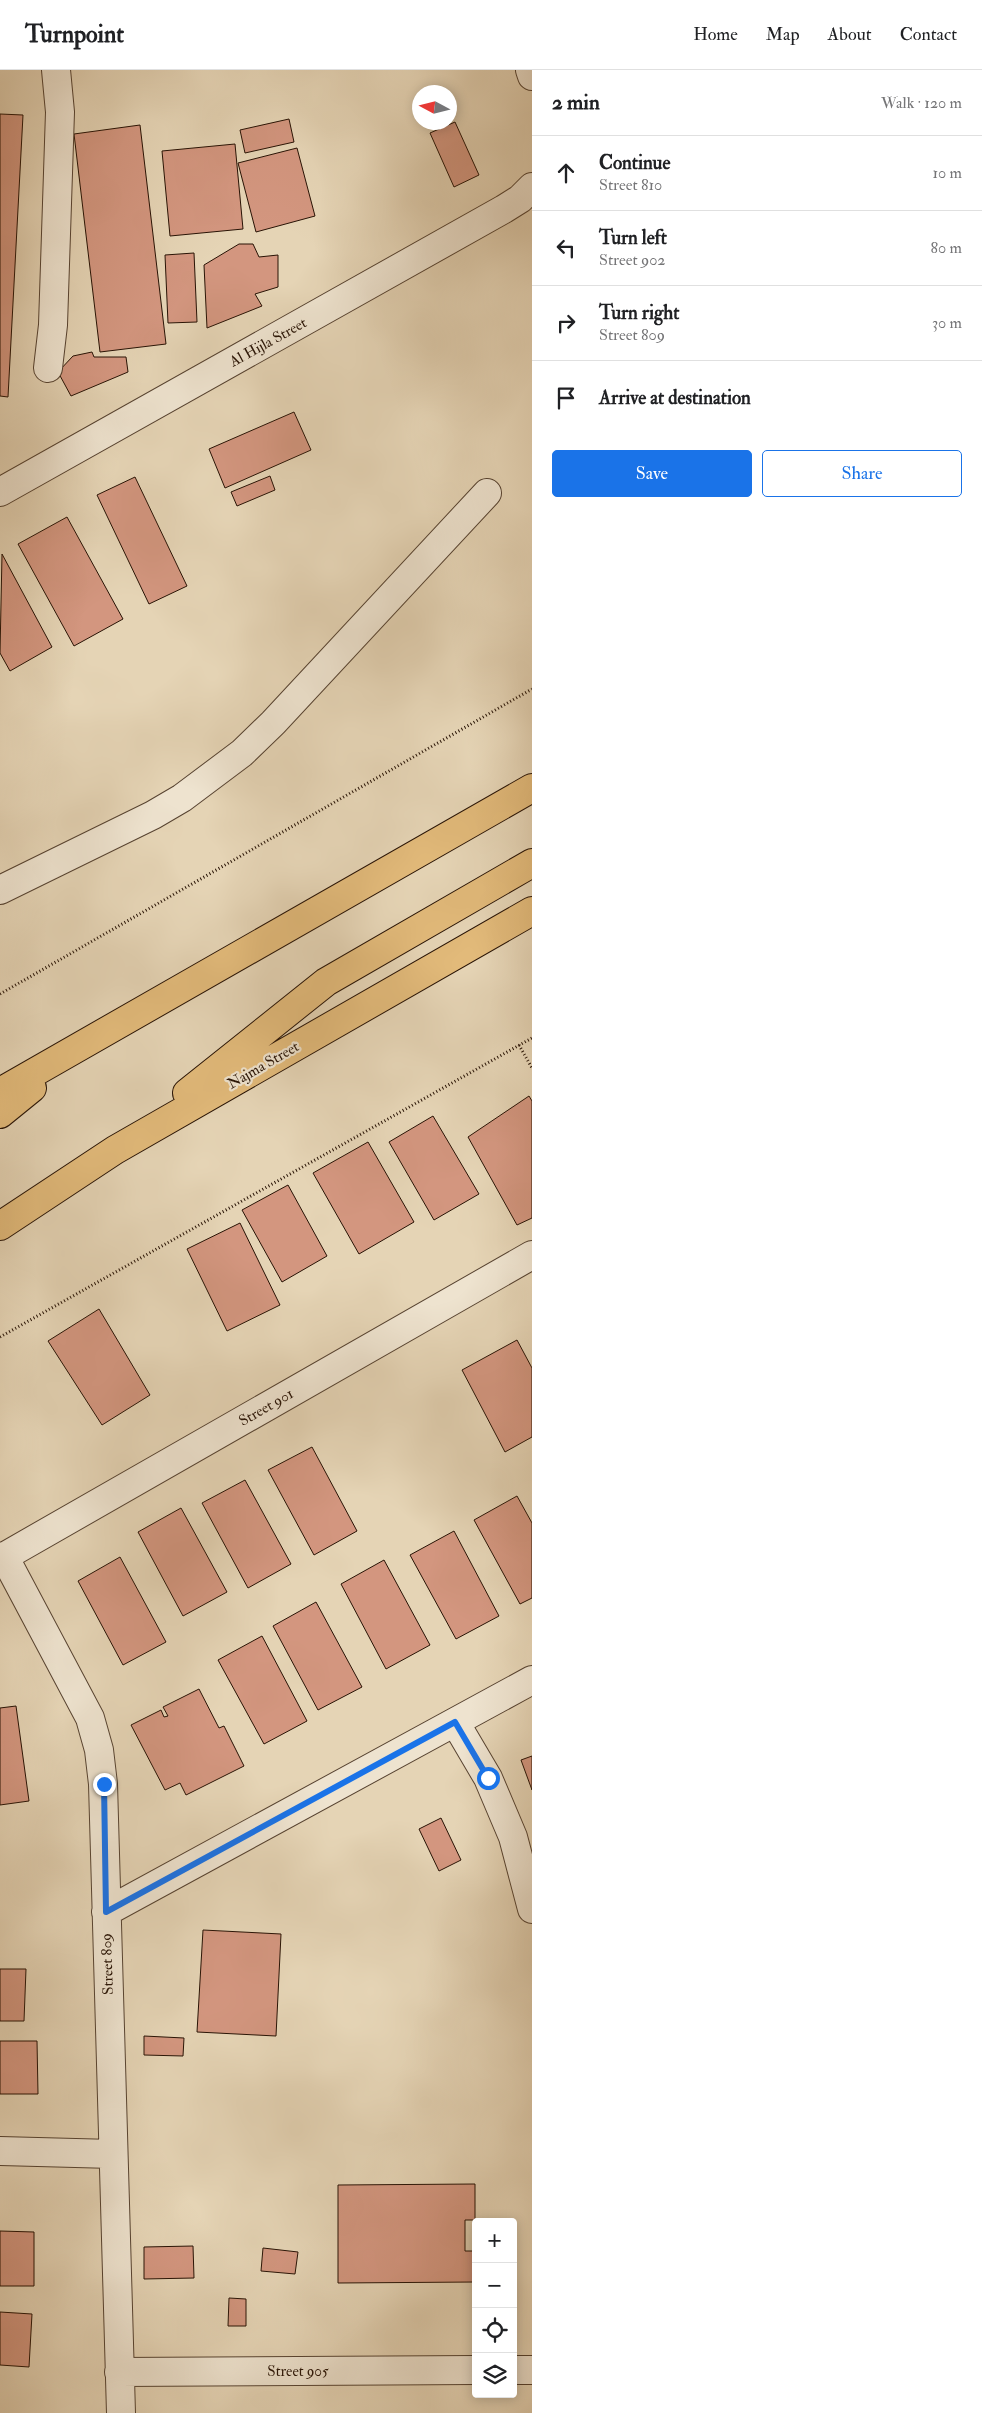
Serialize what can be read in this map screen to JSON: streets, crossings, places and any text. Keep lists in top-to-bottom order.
{
  "streets": {
    "main road": ["Najma Street"],
    "street": [
      "Al Hijla Street",
      "Street 901",
      "Street 809",
      "Street 905"
    ]
  },
  "crossings": [
    ["Street 901", "Street 809"],
    ["Street 809", "Street 905"]
  ],
  "north": "left",
  "page": {
    "header": "Turnpoint",
    "nav": [
      "Home",
      "Map",
      "About",
      "Contact"
    ],
    "heading": ["2 min", "Walk · 120 m"],
    "list": [
      ["Continue", "Street 810", "10 m"],
      ["Turn left", "Street 902", "80 m"],
      ["Turn right", "Street 809", "30 m"],
      "Arrive at destination"
    ],
    "buttons": ["Save", "Share"],
    "map_buttons": ["+", "−"]
  }
}
